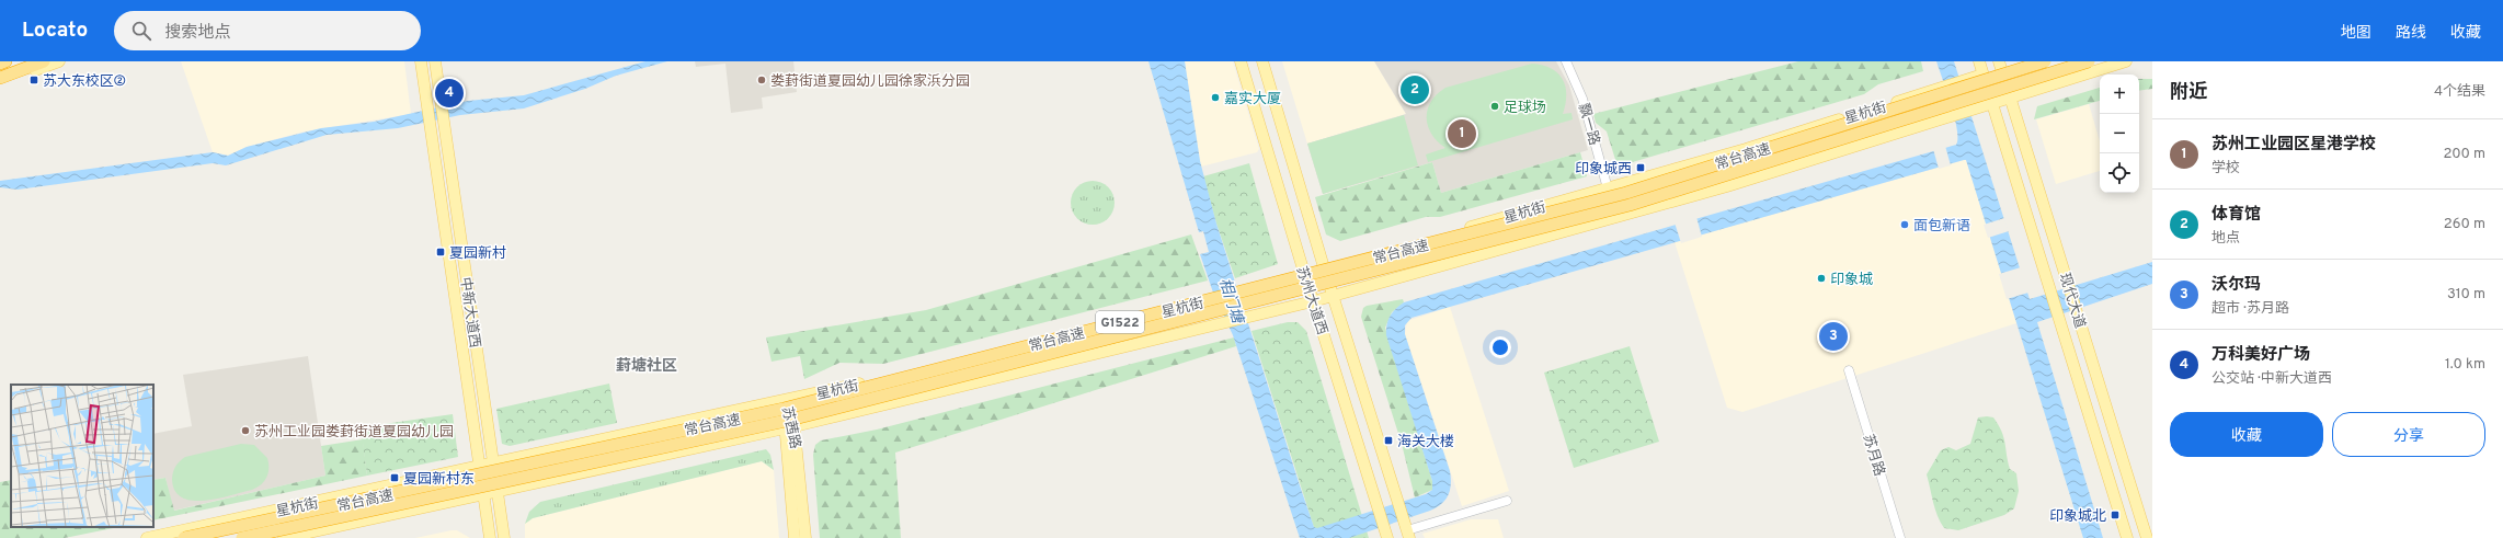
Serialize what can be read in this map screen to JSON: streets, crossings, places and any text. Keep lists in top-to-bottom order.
{
  "streets": {
    "highway": ["常台高速", "G1522"],
    "main road": [
      "星杭街",
      "苏州大道西",
      "现代大道",
      "中新大道西",
      "苏茜路"
    ],
    "street": ["飘一路", "苏月路"]
  },
  "crossings": [
    ["星杭街", "飘一路"],
    ["星杭街", "苏州大道西"],
    ["星杭街", "现代大道"],
    ["星杭街", "中新大道西"],
    ["星杭街", "苏茜路"]
  ],
  "districts": ["葑塘社区"],
  "water": ["相门塘"],
  "places": {
    "transit": [
      "苏大东校区②",
      "印象城西",
      "夏园新村",
      "海关大楼",
      "夏园新村东",
      "印象城北"
    ],
    "other": [
      "娄葑街道夏园幼儿园徐家浜分园",
      "嘉实大厦",
      "足球场",
      "面包新语",
      "印象城",
      "苏州工业园娄葑街道夏园幼儿园"
    ]
  },
  "page": {
    "header": "Locato",
    "search": "搜索地点",
    "nav": ["地图", "路线", "收藏"],
    "heading": ["附近", "4个结果"],
    "pins": [
      "2",
      "4",
      "1",
      "3"
    ],
    "map_buttons": ["+", "−"],
    "list": [
      {
        "mark": "1",
        "name": "苏州工业园区星港学校",
        "note": "学校",
        "value": "200 m"
      },
      {
        "mark": "2",
        "name": "体育馆",
        "note": "地点",
        "value": "260 m"
      },
      {
        "mark": "3",
        "name": "沃尔玛",
        "note": "超市 · 苏月路",
        "value": "310 m"
      },
      {
        "mark": "4",
        "name": "万科美好广场",
        "note": "公交站 · 中新大道西",
        "value": "1.0 km"
      }
    ],
    "buttons": ["收藏", "分享"]
  }
}
